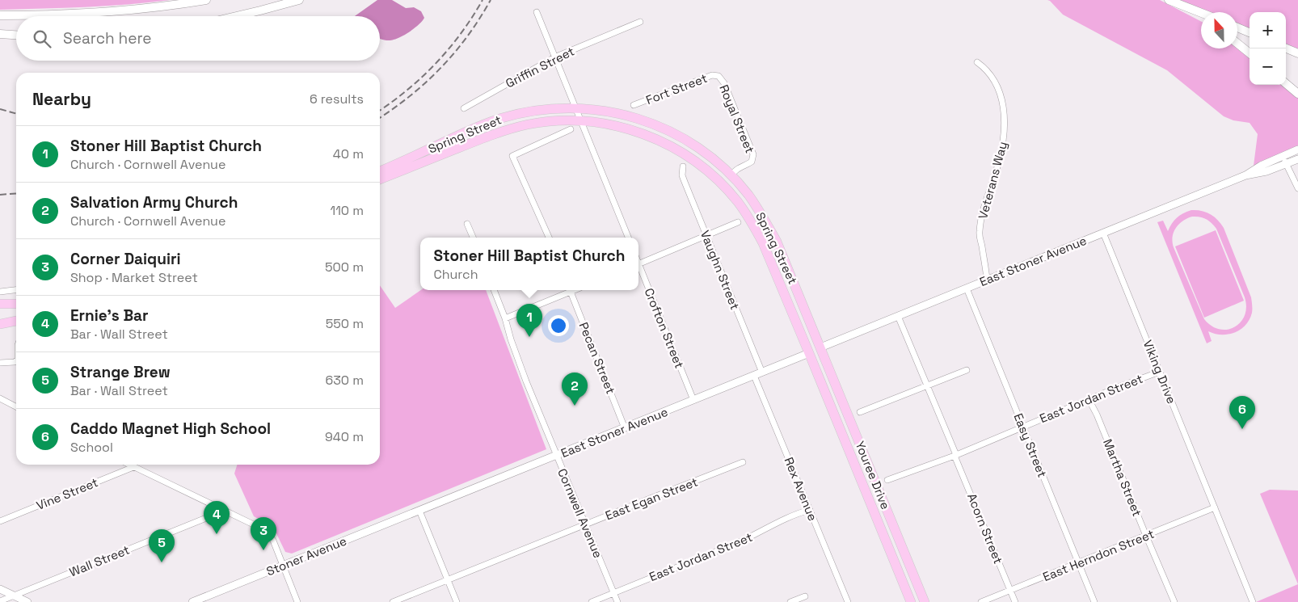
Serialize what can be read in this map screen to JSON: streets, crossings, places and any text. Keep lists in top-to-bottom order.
{
  "streets": {
    "main road": ["Spring Street", "Youree Drive"],
    "street": [
      "Griffin Street",
      "Fort Street",
      "Royal Street",
      "Veterans Way",
      "East Stoner Avenue",
      "Vaughn Street",
      "Crofton Street",
      "Pecan Street",
      "Viking Drive",
      "East Jordan Street",
      "Easy Street",
      "Martha Street",
      "Rex Avenue",
      "Vine Street",
      "East Egan Street",
      "Cornwell Avenue",
      "Acorn Street",
      "East Herndon Street",
      "Stoner Avenue",
      "Wall Street"
    ]
  },
  "crossings": [
    ["Fort Street", "Royal Street"],
    ["Royal Street", "Spring Street"],
    ["Spring Street", "East Stoner Avenue"],
    ["Spring Street", "Youree Drive"],
    ["Veterans Way", "East Stoner Avenue"],
    ["East Stoner Avenue", "Vaughn Street"],
    ["East Stoner Avenue", "Crofton Street"],
    ["East Stoner Avenue", "Pecan Street"],
    ["East Stoner Avenue", "Viking Drive"],
    ["East Stoner Avenue", "Easy Street"],
    ["East Stoner Avenue", "Youree Drive"],
    ["East Stoner Avenue", "Rex Avenue"],
    ["East Stoner Avenue", "Cornwell Avenue"],
    ["East Stoner Avenue", "Acorn Street"],
    ["East Stoner Avenue", "Stoner Avenue"],
    ["Viking Drive", "East Jordan Street"],
    ["Viking Drive", "East Herndon Street"],
    ["East Jordan Street", "Easy Street"],
    ["East Jordan Street", "Martha Street"],
    ["East Jordan Street", "Rex Avenue"],
    ["East Jordan Street", "Cornwell Avenue"],
    ["East Jordan Street", "Acorn Street"],
    ["Easy Street", "East Herndon Street"],
    ["Martha Street", "East Herndon Street"],
    ["East Egan Street", "Cornwell Avenue"],
    ["Acorn Street", "East Herndon Street"]
  ],
  "north": "top",
  "page": {
    "map_buttons": ["+", "−"],
    "search": "Search here",
    "heading": ["Nearby", "6 results"],
    "list": [
      {
        "mark": "1",
        "name": "Stoner Hill Baptist Church",
        "note": "Church · Cornwell Avenue",
        "value": "40 m"
      },
      {
        "mark": "2",
        "name": "Salvation Army Church",
        "note": "Church · Cornwell Avenue",
        "value": "110 m"
      },
      {
        "mark": "3",
        "name": "Corner Daiquiri",
        "note": "Shop · Market Street",
        "value": "500 m"
      },
      {
        "mark": "4",
        "name": "Ernie's Bar",
        "note": "Bar · Wall Street",
        "value": "550 m"
      },
      {
        "mark": "5",
        "name": "Strange Brew",
        "note": "Bar · Wall Street",
        "value": "630 m"
      },
      {
        "mark": "6",
        "name": "Caddo Magnet High School",
        "note": "School",
        "value": "940 m"
      }
    ],
    "popup": ["Stoner Hill Baptist Church", "Church"],
    "pins": [
      "1",
      "2",
      "6",
      "4",
      "3",
      "5"
    ]
  }
}
